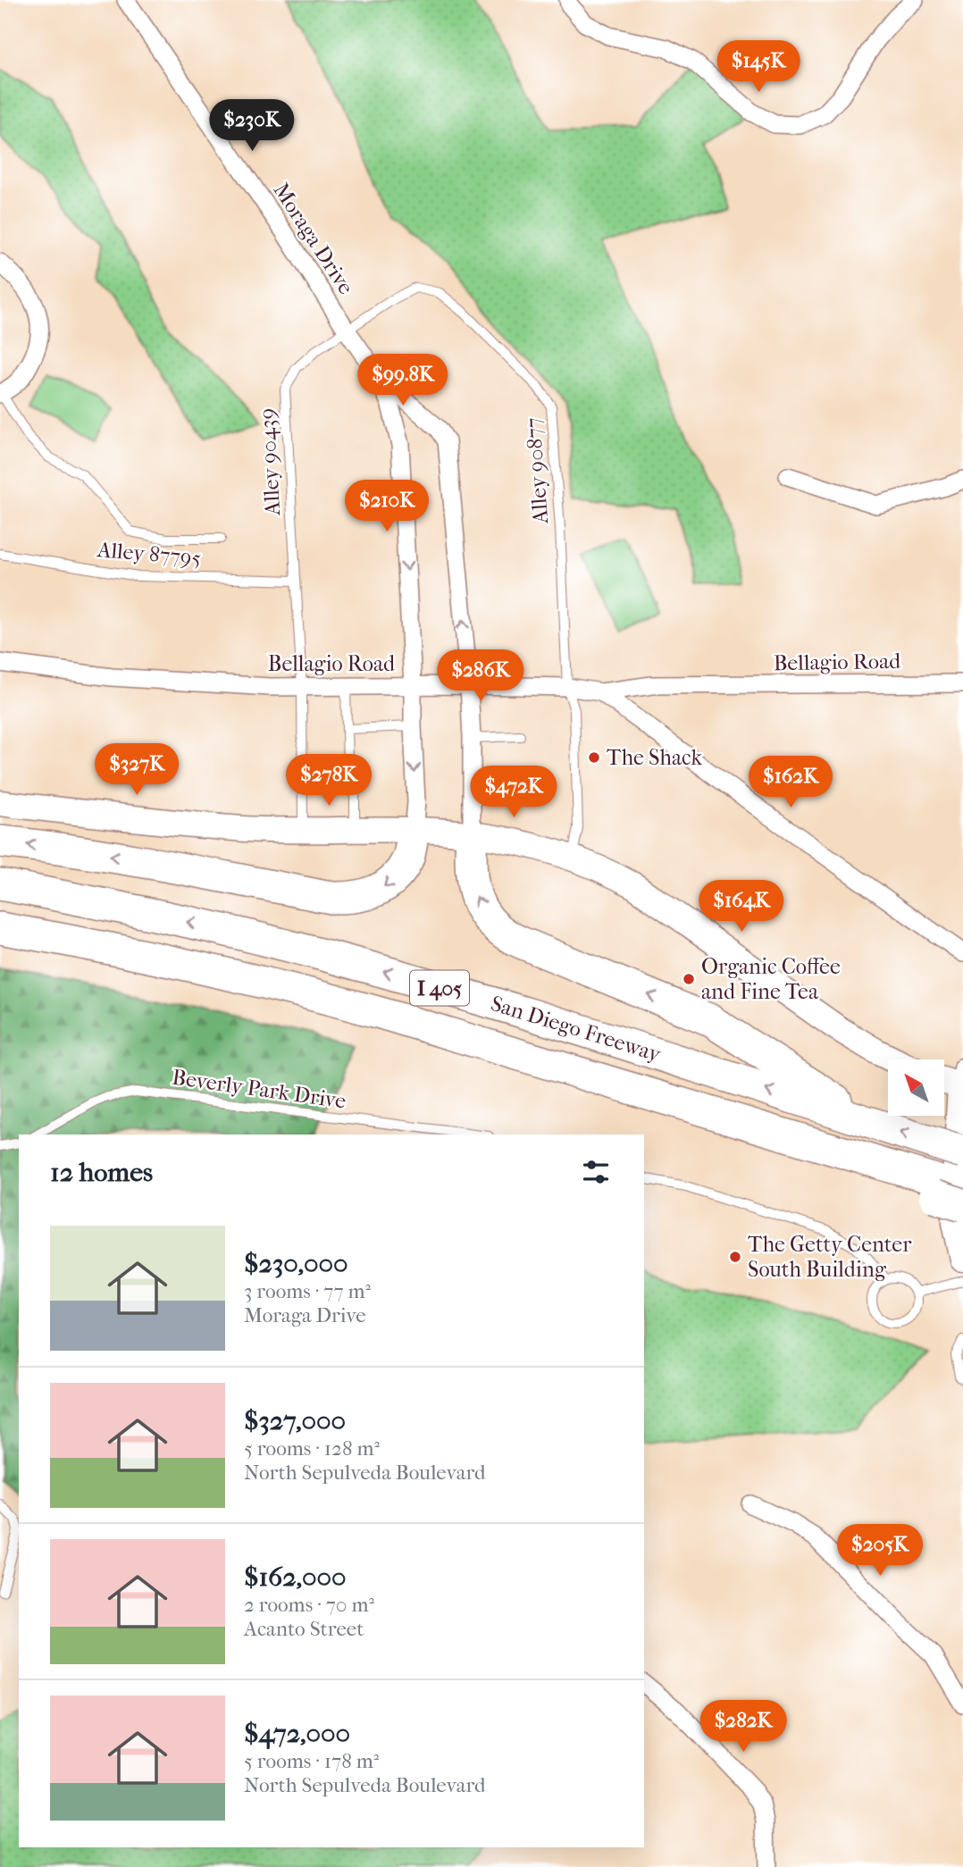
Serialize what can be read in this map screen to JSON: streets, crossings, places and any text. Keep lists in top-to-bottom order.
{
  "streets": {
    "highway": ["I 405", "San Diego Freeway"],
    "street": ["Moraga Drive", "Bellagio Road"],
    "lane": [
      "Alley 90439",
      "Alley 90877",
      "Alley 87795",
      "Beverly Park Drive"
    ]
  },
  "crossings": [
    ["Moraga Drive", "Alley 90439"],
    ["Moraga Drive", "Alley 90877"],
    ["Moraga Drive", "Bellagio Road"],
    ["Alley 90439", "Alley 90877"],
    ["Alley 90439", "Alley 87795"],
    ["Alley 90439", "Bellagio Road"],
    ["Alley 90877", "Bellagio Road"]
  ],
  "places": ["The Shack", "Organic Coffee and Fine Tea", "The Getty Center South Building"],
  "north": "top left",
  "page": {
    "price": [
      "$145K",
      "$230K",
      "$99.8K",
      "$210K",
      "$286K",
      "$327K",
      "$278K",
      "$162K",
      "$472K",
      "$164K",
      "$205K",
      "$282K"
    ],
    "heading": "12 homes",
    "list": [
      {
        "name": "$230,000",
        "note": "3 rooms · 77 m² · Moraga Drive"
      },
      {
        "name": "$327,000",
        "note": "5 rooms · 128 m² · North Sepulveda Boulevard"
      },
      {
        "name": "$162,000",
        "note": "2 rooms · 70 m² · Acanto Street"
      },
      {
        "name": "$472,000",
        "note": "5 rooms · 178 m² · North Sepulveda Boulevard"
      }
    ]
  }
}
